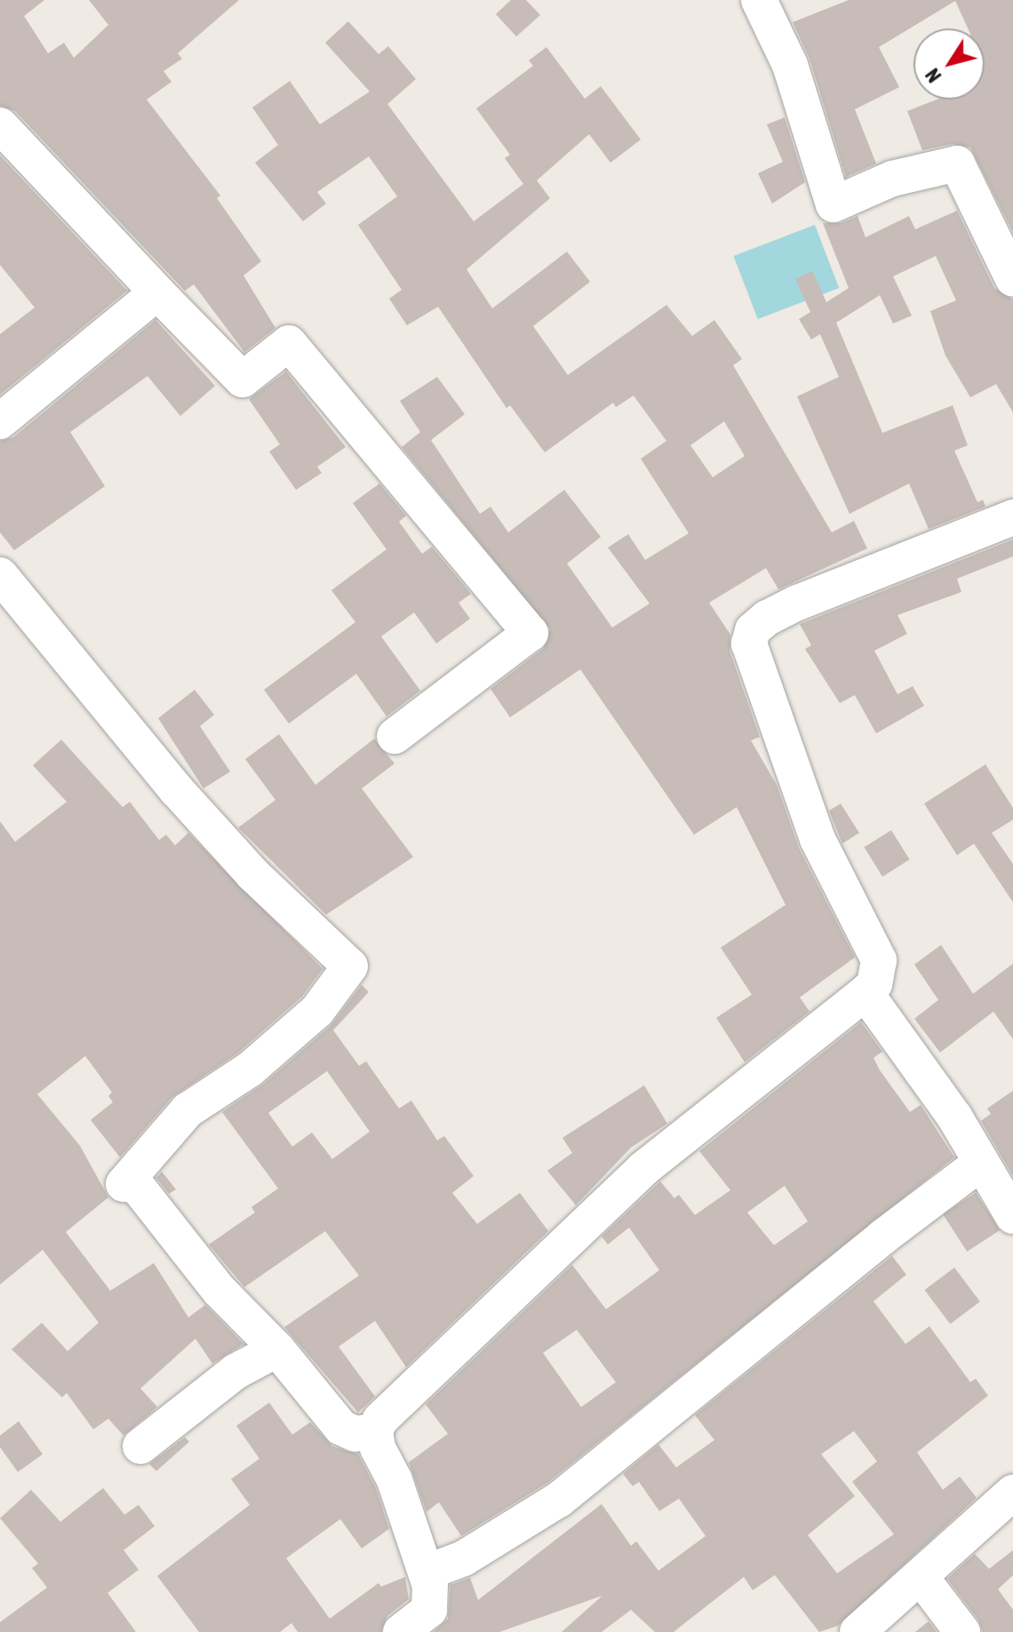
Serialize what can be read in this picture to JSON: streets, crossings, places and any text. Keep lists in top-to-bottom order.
{
  "north": "bottom left"
}
